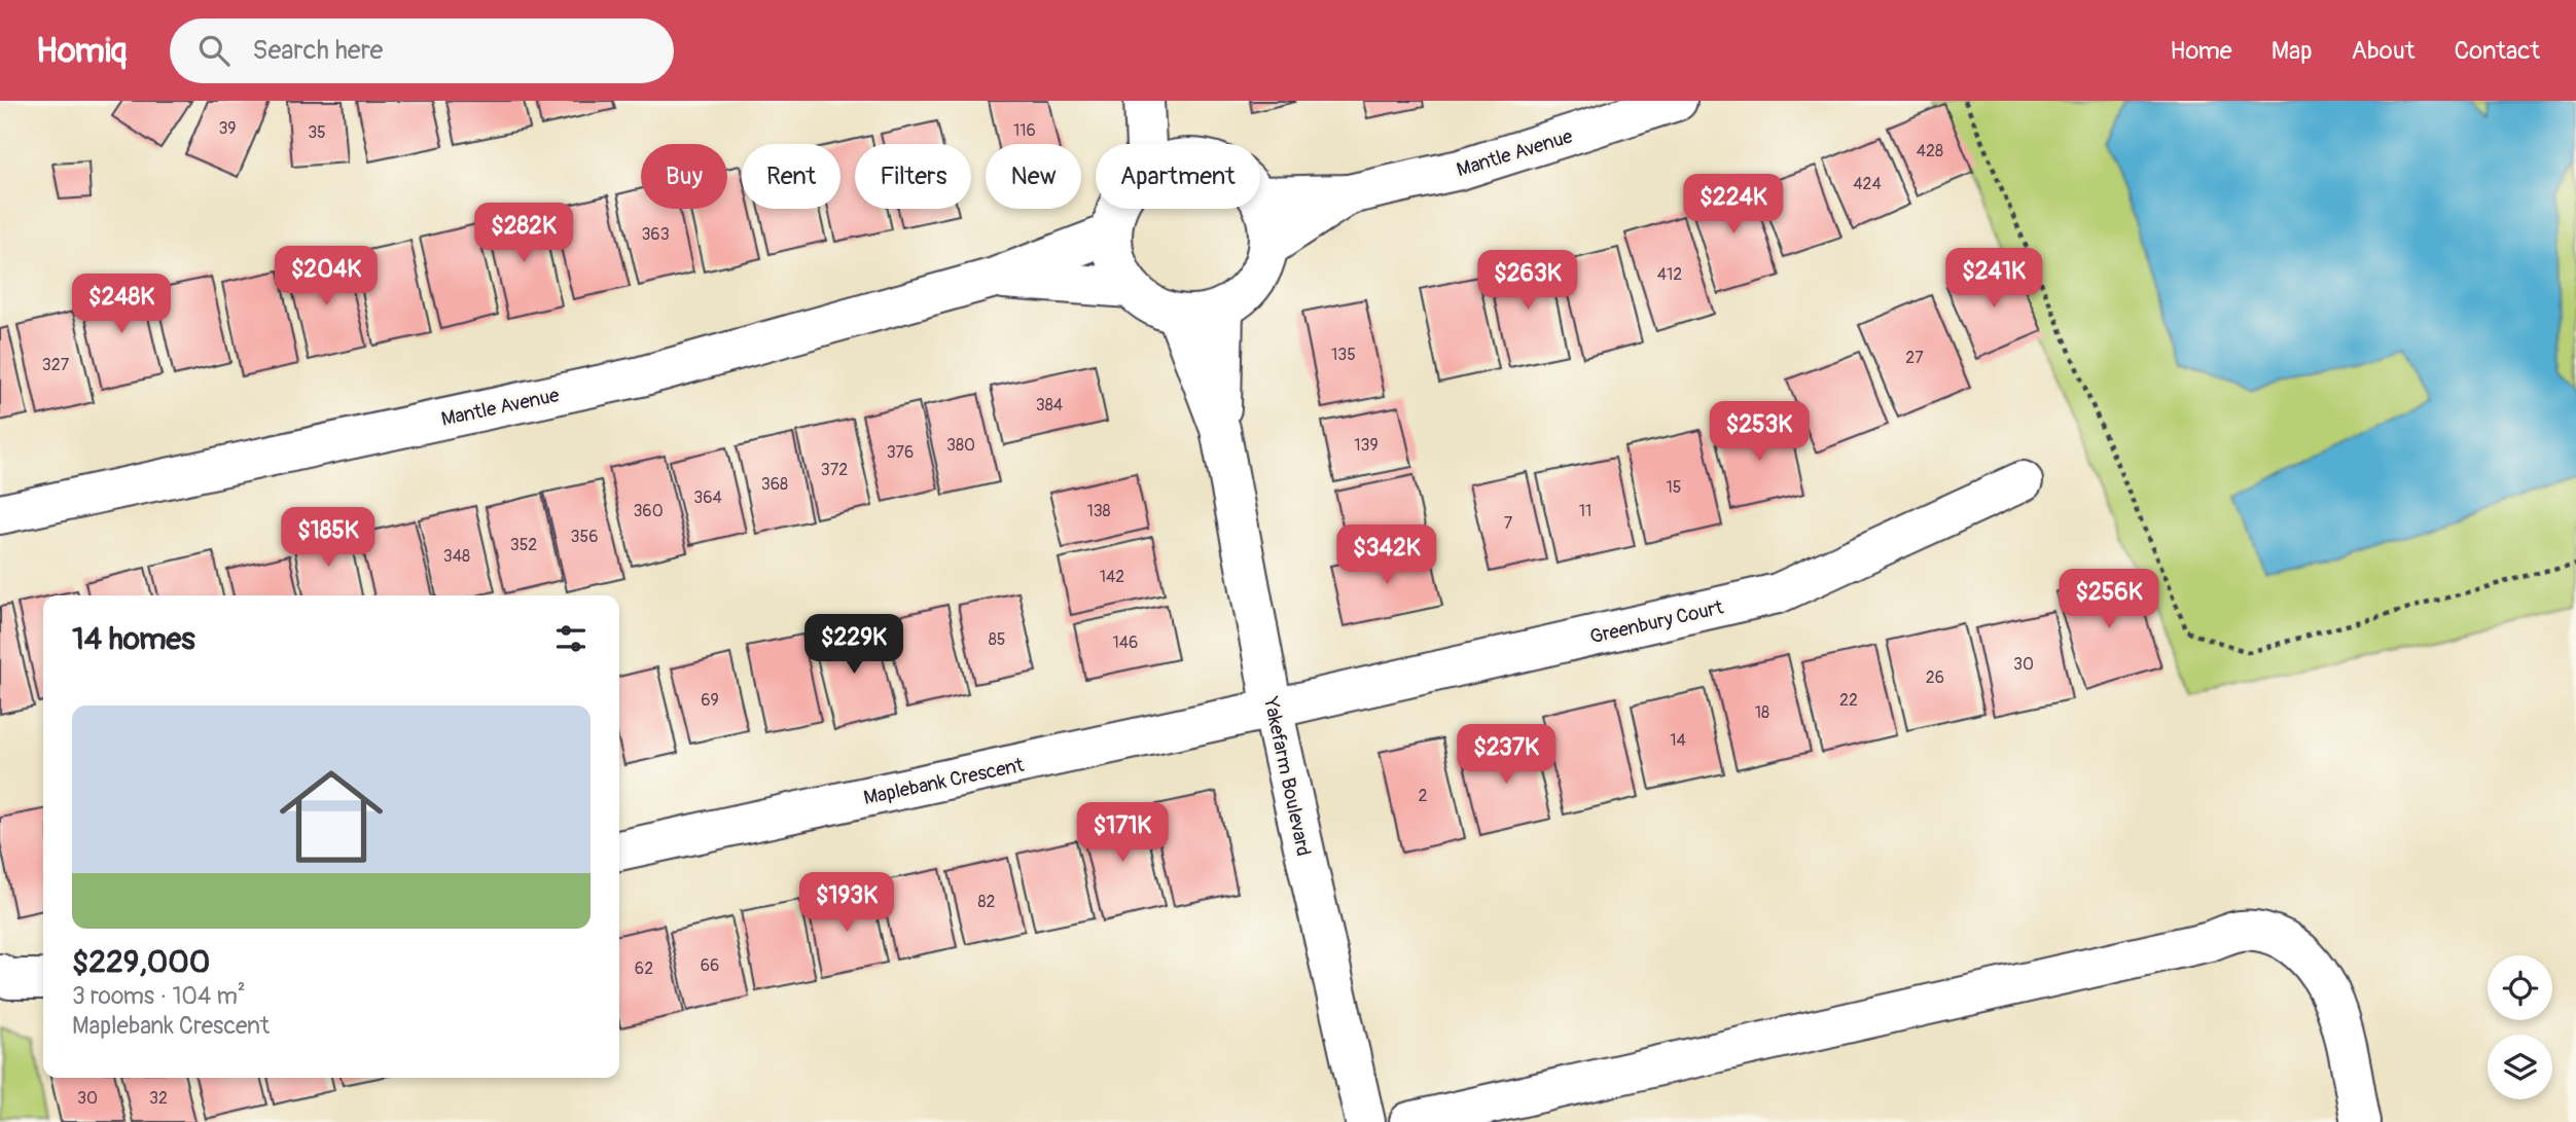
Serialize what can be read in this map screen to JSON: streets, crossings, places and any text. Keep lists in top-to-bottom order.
{
  "streets": {
    "street": [
      "Mantle Avenue",
      "Greenbury Court",
      "Yakefarm Boulevard",
      "Maplebank Crescent"
    ]
  },
  "crossings": [
    ["Greenbury Court", "Yakefarm Boulevard"],
    ["Greenbury Court", "Maplebank Crescent"],
    ["Yakefarm Boulevard", "Maplebank Crescent"]
  ],
  "house_numbers": [
    "39",
    "116",
    "35",
    "428",
    "424",
    "363",
    "412",
    "135",
    "27",
    "327",
    "384",
    "380",
    "139",
    "376",
    "372",
    "368",
    "15",
    "364",
    "360",
    "138",
    "11",
    "7",
    "356",
    "352",
    "348",
    "142",
    "85",
    "146",
    "30",
    "26",
    "69",
    "22",
    "18",
    "14",
    "2",
    "82",
    "66",
    "62",
    "30",
    "32"
  ],
  "page": {
    "header": "Homiq",
    "search": "Search here",
    "nav": [
      "Home",
      "Map",
      "About",
      "Contact"
    ],
    "chip": [
      "Buy",
      "Rent",
      "Filters",
      "New",
      "Apartment"
    ],
    "price": [
      "$224K",
      "$282K",
      "$204K",
      "$241K",
      "$263K",
      "$248K",
      "$253K",
      "$185K",
      "$342K",
      "$256K",
      "$229K",
      "$237K",
      "$171K",
      "$193K"
    ],
    "heading": "14 homes",
    "list": [
      {
        "name": "$229,000",
        "note": "3 rooms · 104 m² · Maplebank Crescent"
      }
    ]
  }
}
